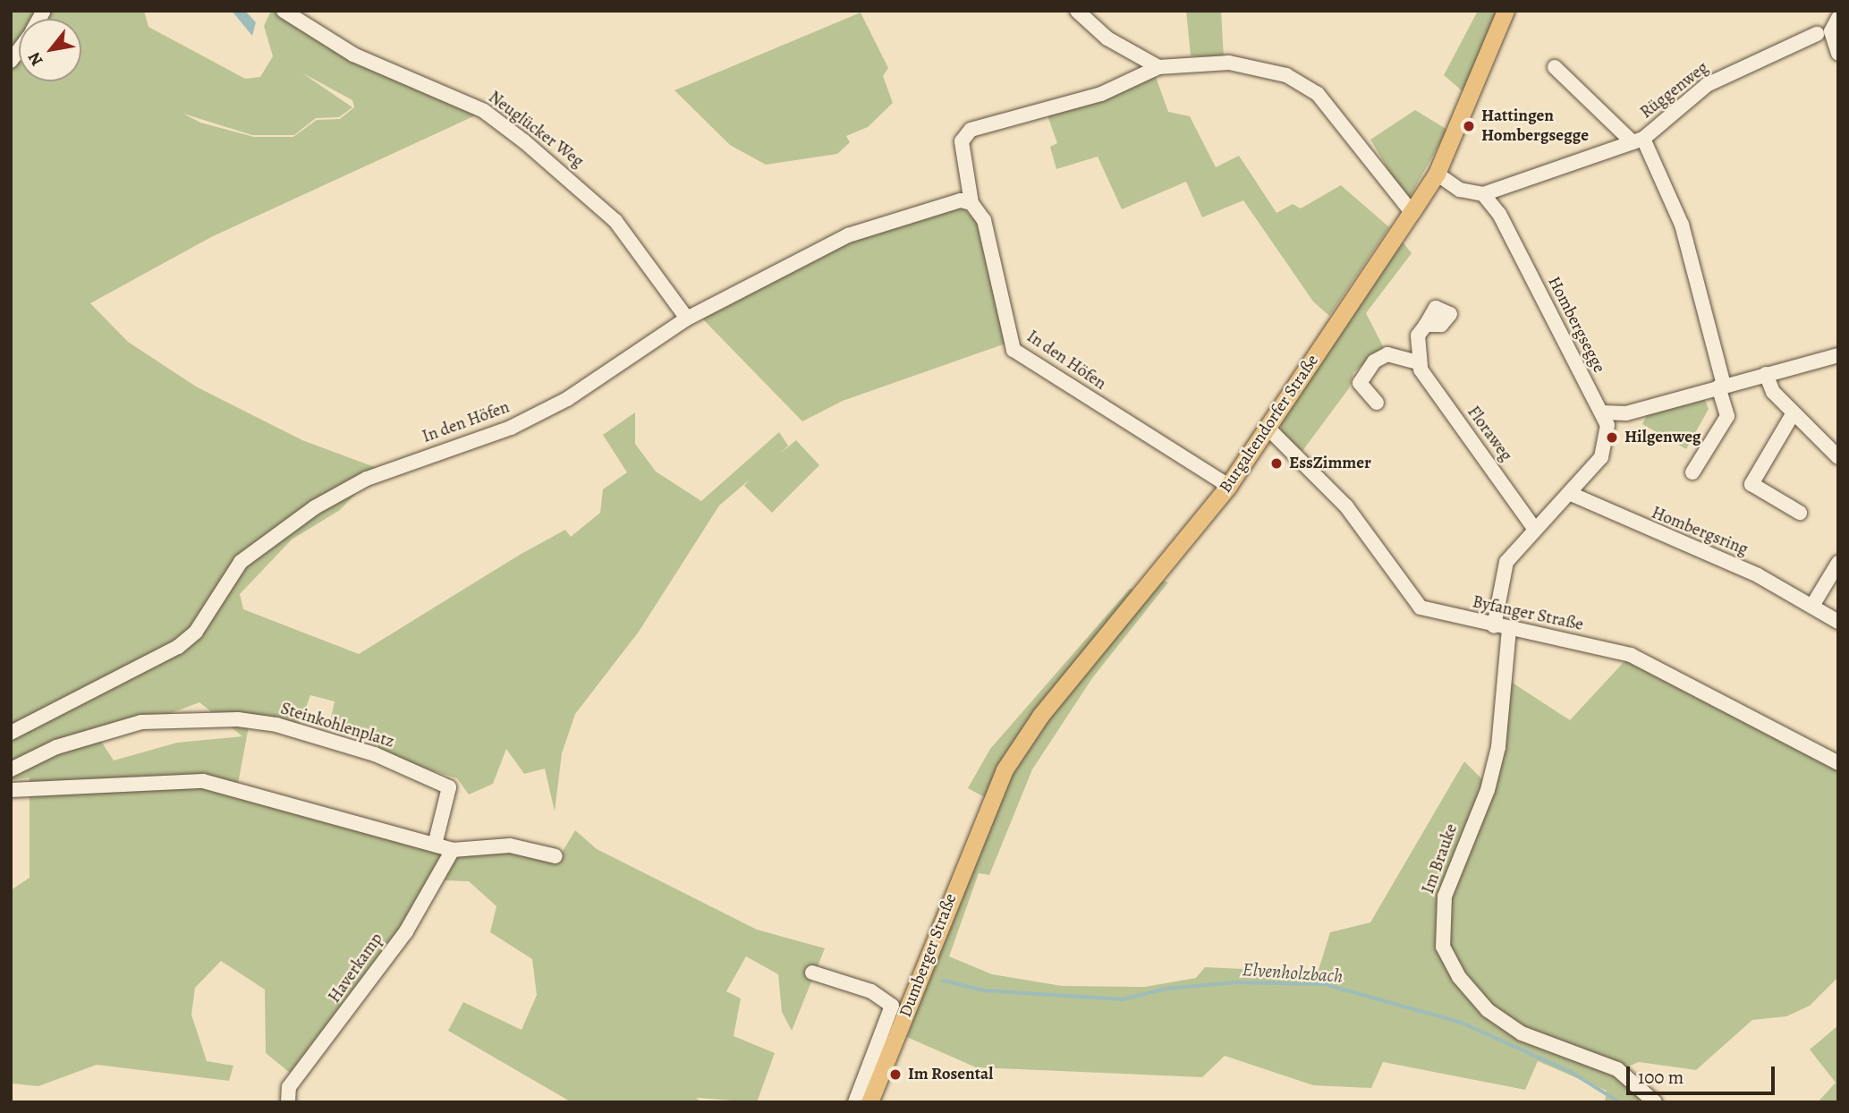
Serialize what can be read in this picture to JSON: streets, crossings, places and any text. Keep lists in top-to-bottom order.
{
  "streets": {
    "main road": ["Burgaltendorfer Straße", "Dumberger Straße"],
    "street": [
      "Rüggenweg",
      "Neuglücker Weg",
      "Hombergsegge",
      "In den Höfen",
      "Floraweg",
      "Hombergsring",
      "Byfanger Straße",
      "Steinkohlenplatz",
      "Im Brauke",
      "Haverkamp"
    ]
  },
  "crossings": [
    ["Rüggenweg", "Hombergsegge"],
    ["Neuglücker Weg", "In den Höfen"],
    ["In den Höfen", "Burgaltendorfer Straße"],
    ["Burgaltendorfer Straße", "Byfanger Straße"],
    ["Burgaltendorfer Straße", "Dumberger Straße"],
    ["Byfanger Straße", "Im Brauke"]
  ],
  "water": ["Elvenholzbach"],
  "places": [
    "Hattingen Hombergsegge",
    "Hilgenweg",
    "EssZimmer",
    "Im Rosental"
  ],
  "scale_bar": "100 m",
  "north": "bottom left"
}
